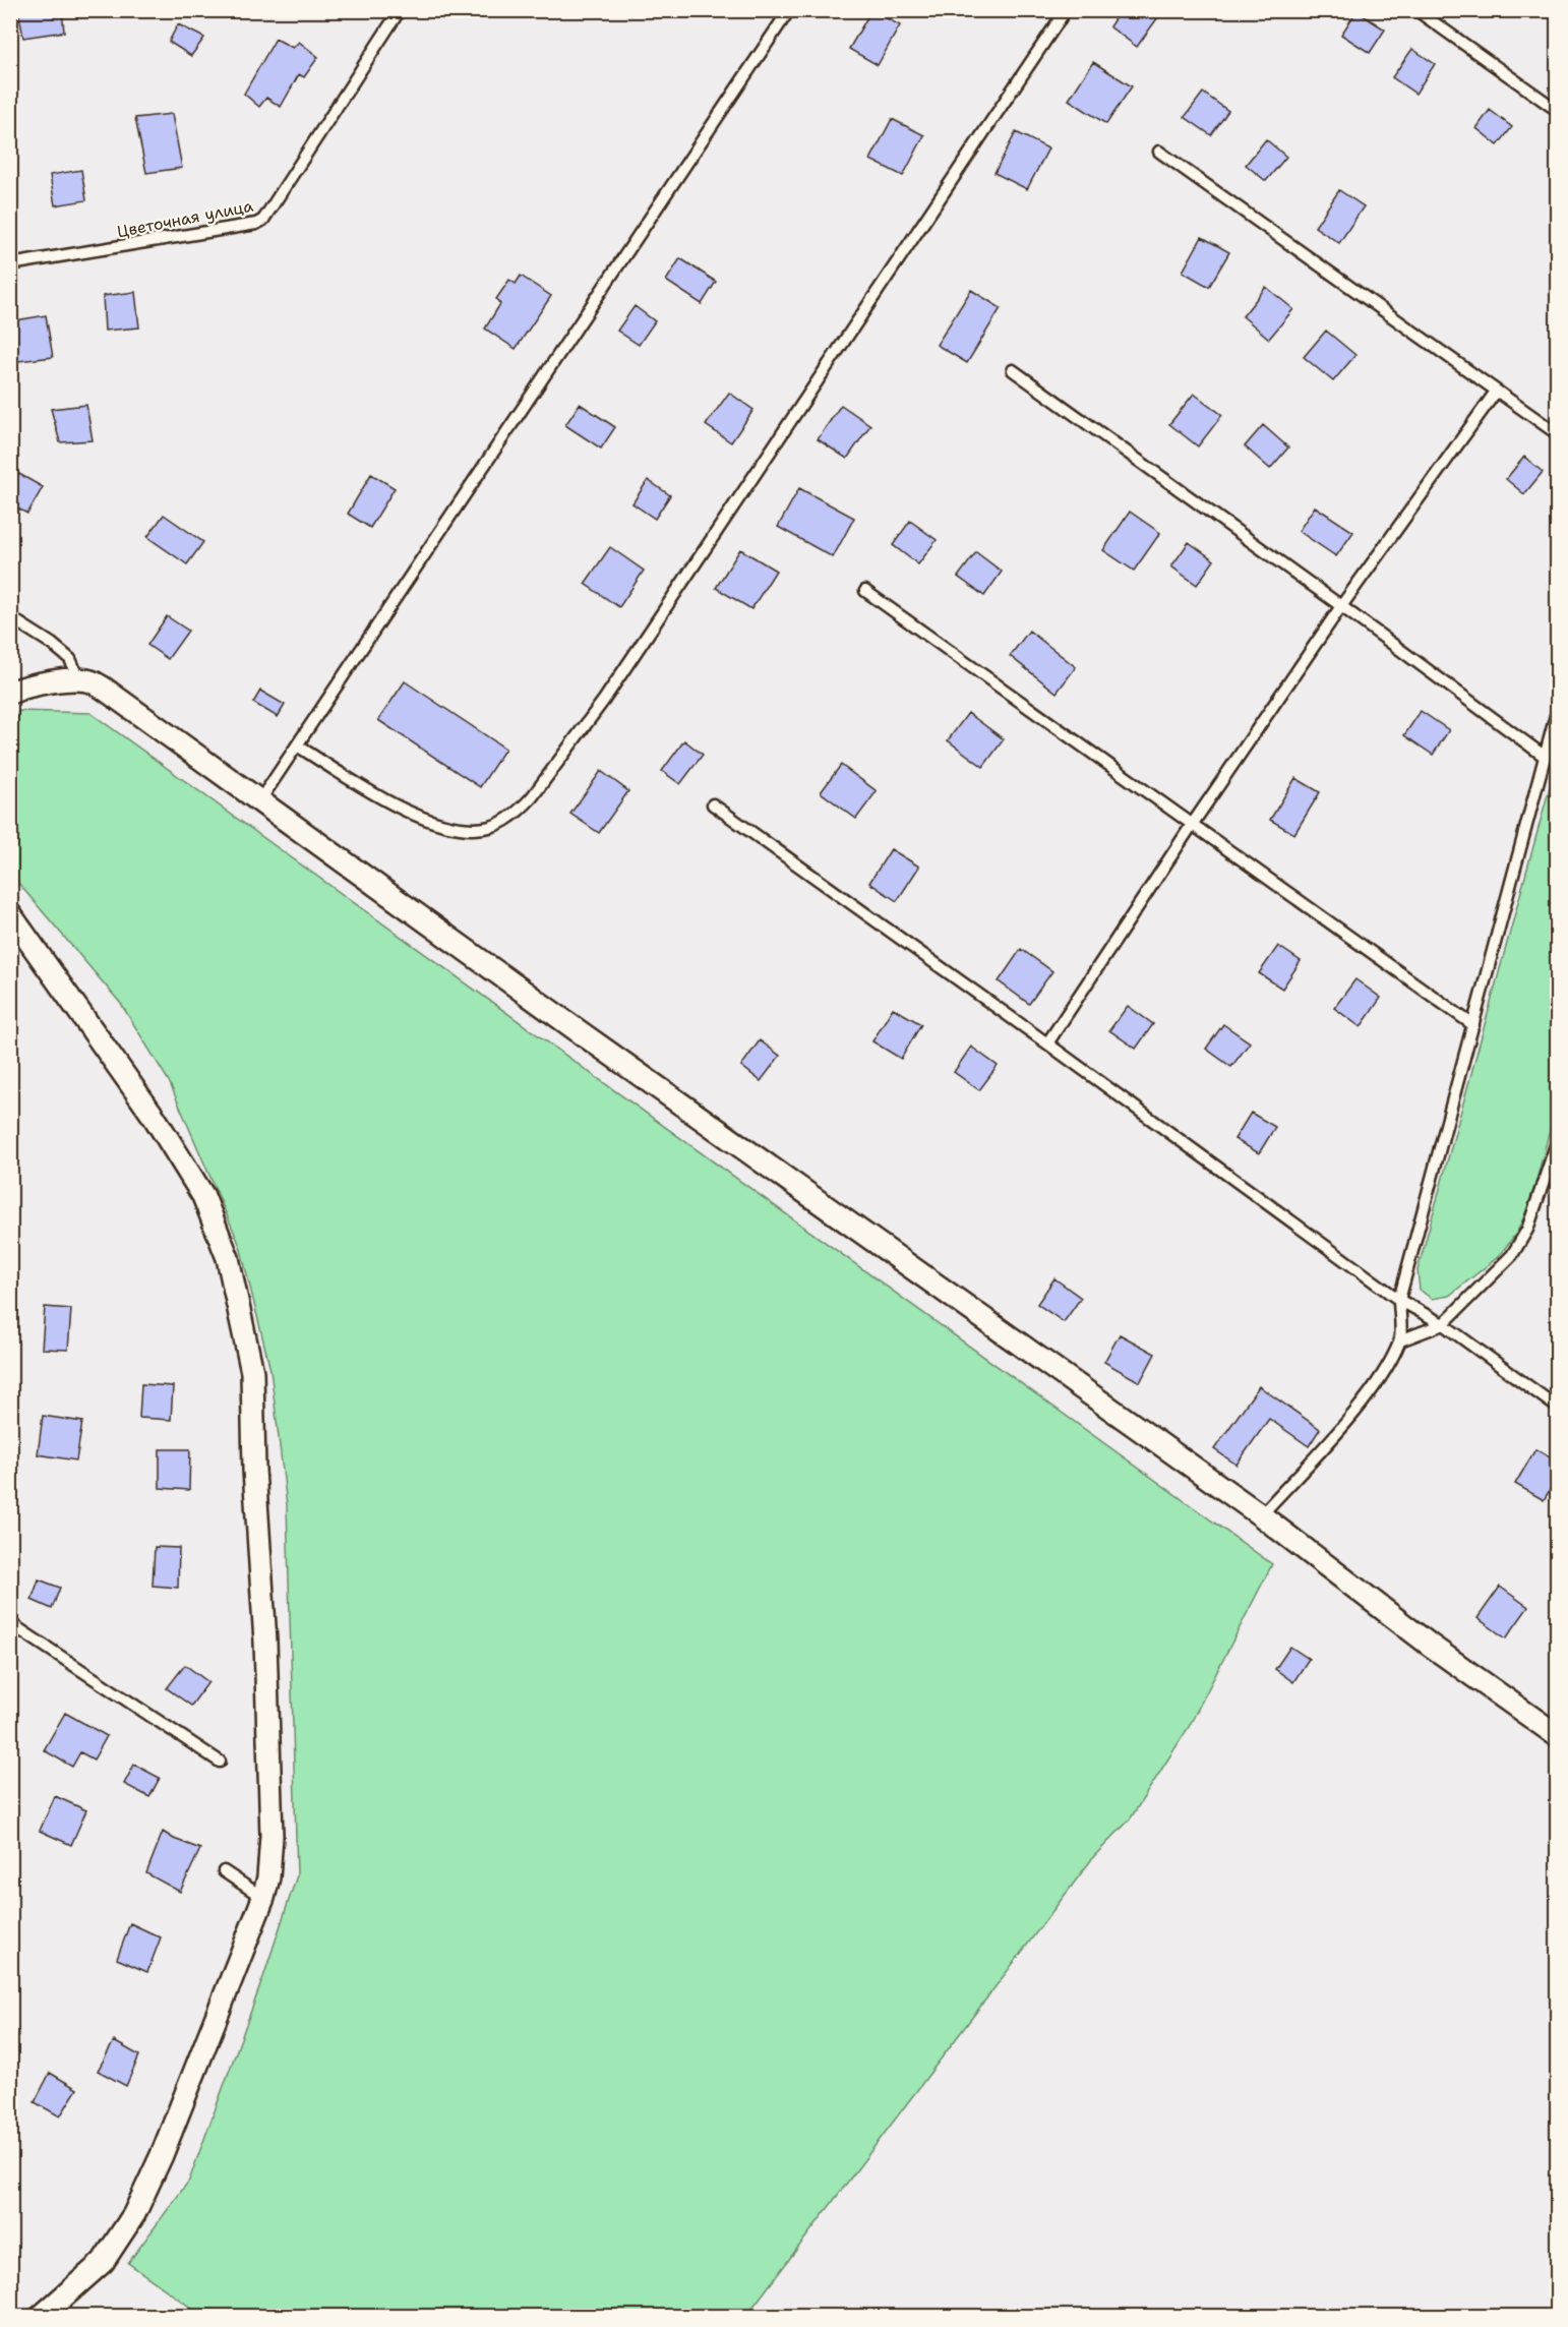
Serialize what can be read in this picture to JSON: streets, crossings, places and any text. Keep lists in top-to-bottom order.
{
  "streets": {
    "lane": ["Цветочная улица"]
  }
}
